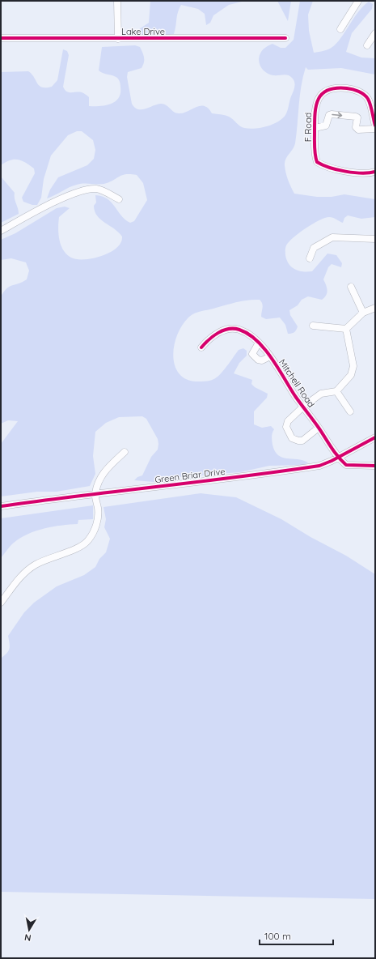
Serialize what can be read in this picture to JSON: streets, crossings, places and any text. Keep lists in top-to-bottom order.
{
  "streets": {
    "street": [
      "Lake Drive",
      "F Road",
      "Mitchell Road",
      "Green Briar Drive"
    ]
  },
  "crossings": [
    ["Mitchell Road", "Green Briar Drive"]
  ],
  "scale_bar": "100 m",
  "north": "bottom"
}
